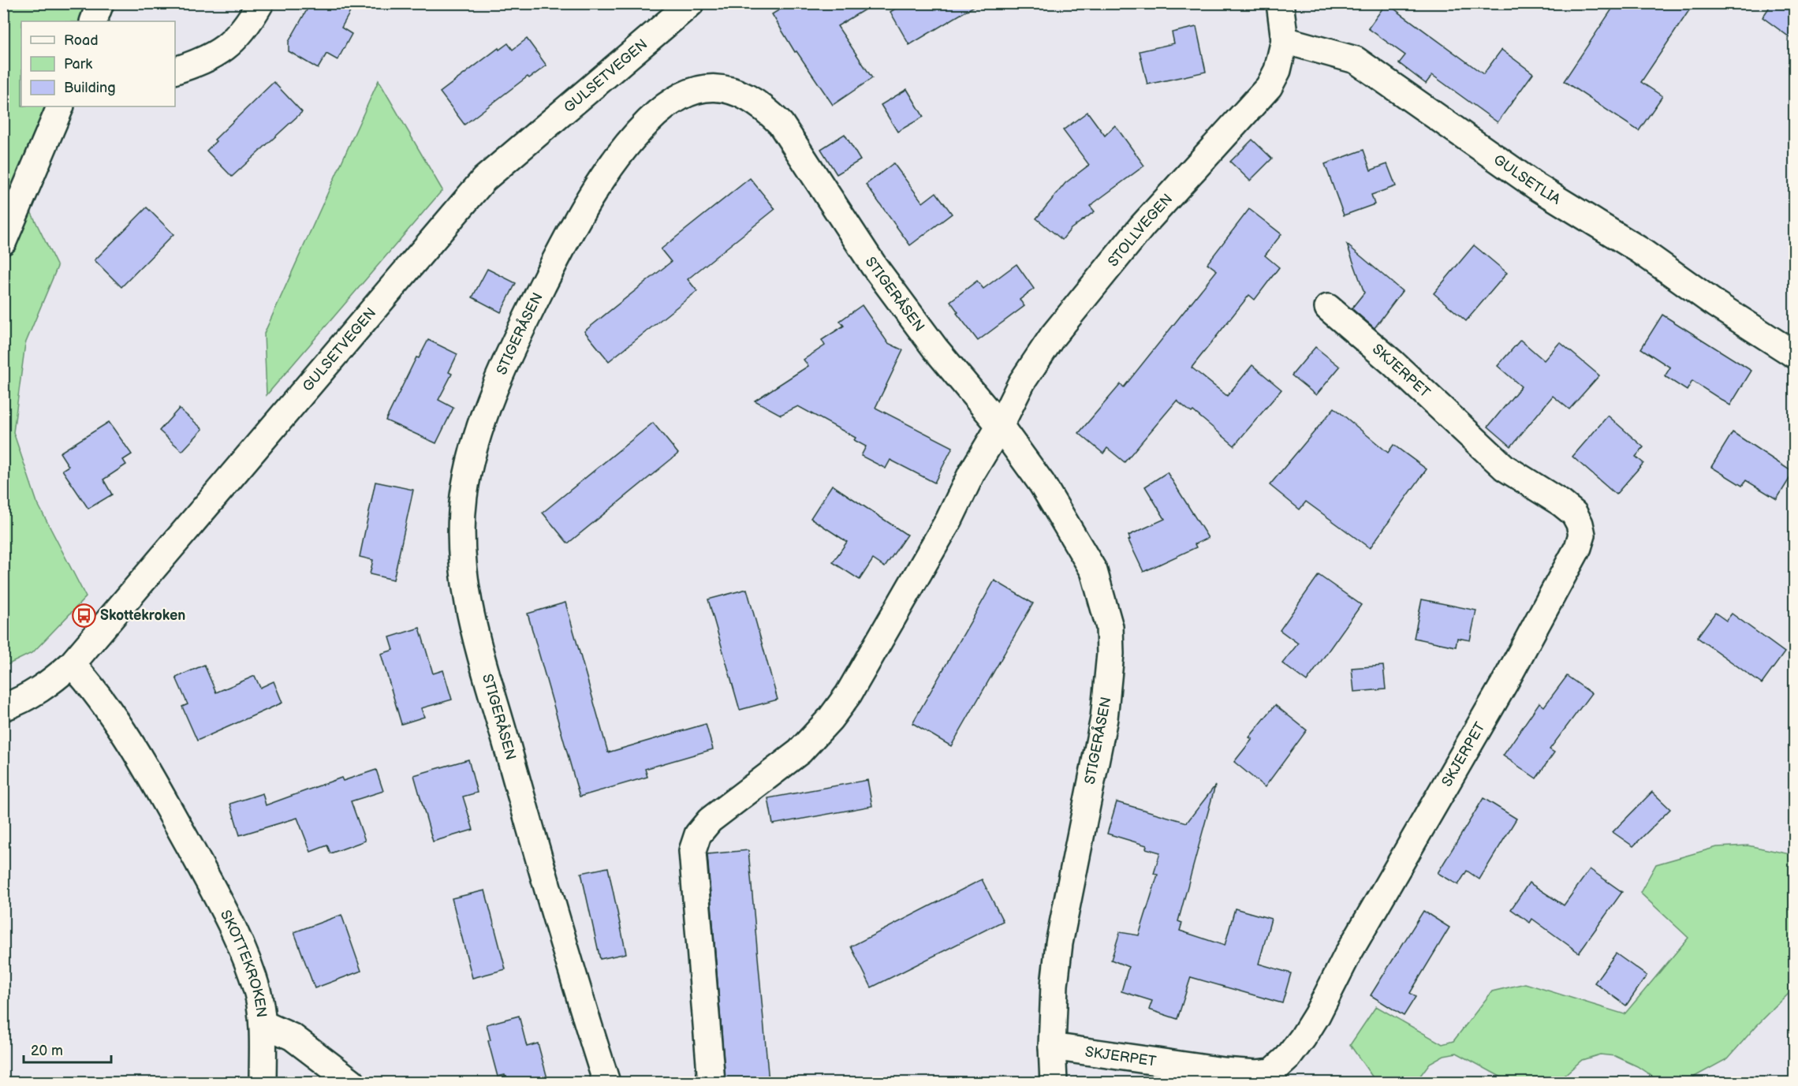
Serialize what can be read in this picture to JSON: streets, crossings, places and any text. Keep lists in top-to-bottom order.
{
  "streets": {
    "street": [
      "GULSETVEGEN",
      "GULSETLIA",
      "STOLLVEGEN",
      "STIGERÅSEN",
      "SKJERPET",
      "SKOTTEKROKEN"
    ]
  },
  "crossings": [
    ["GULSETVEGEN", "SKOTTEKROKEN"],
    ["GULSETLIA", "STOLLVEGEN"],
    ["STOLLVEGEN", "STIGERÅSEN"],
    ["STIGERÅSEN", "SKJERPET"]
  ],
  "places": {
    "bus stop": ["Skottekroken"]
  },
  "legend": ["Road", "Park", "Building"],
  "scale_bar": "20 m"
}
